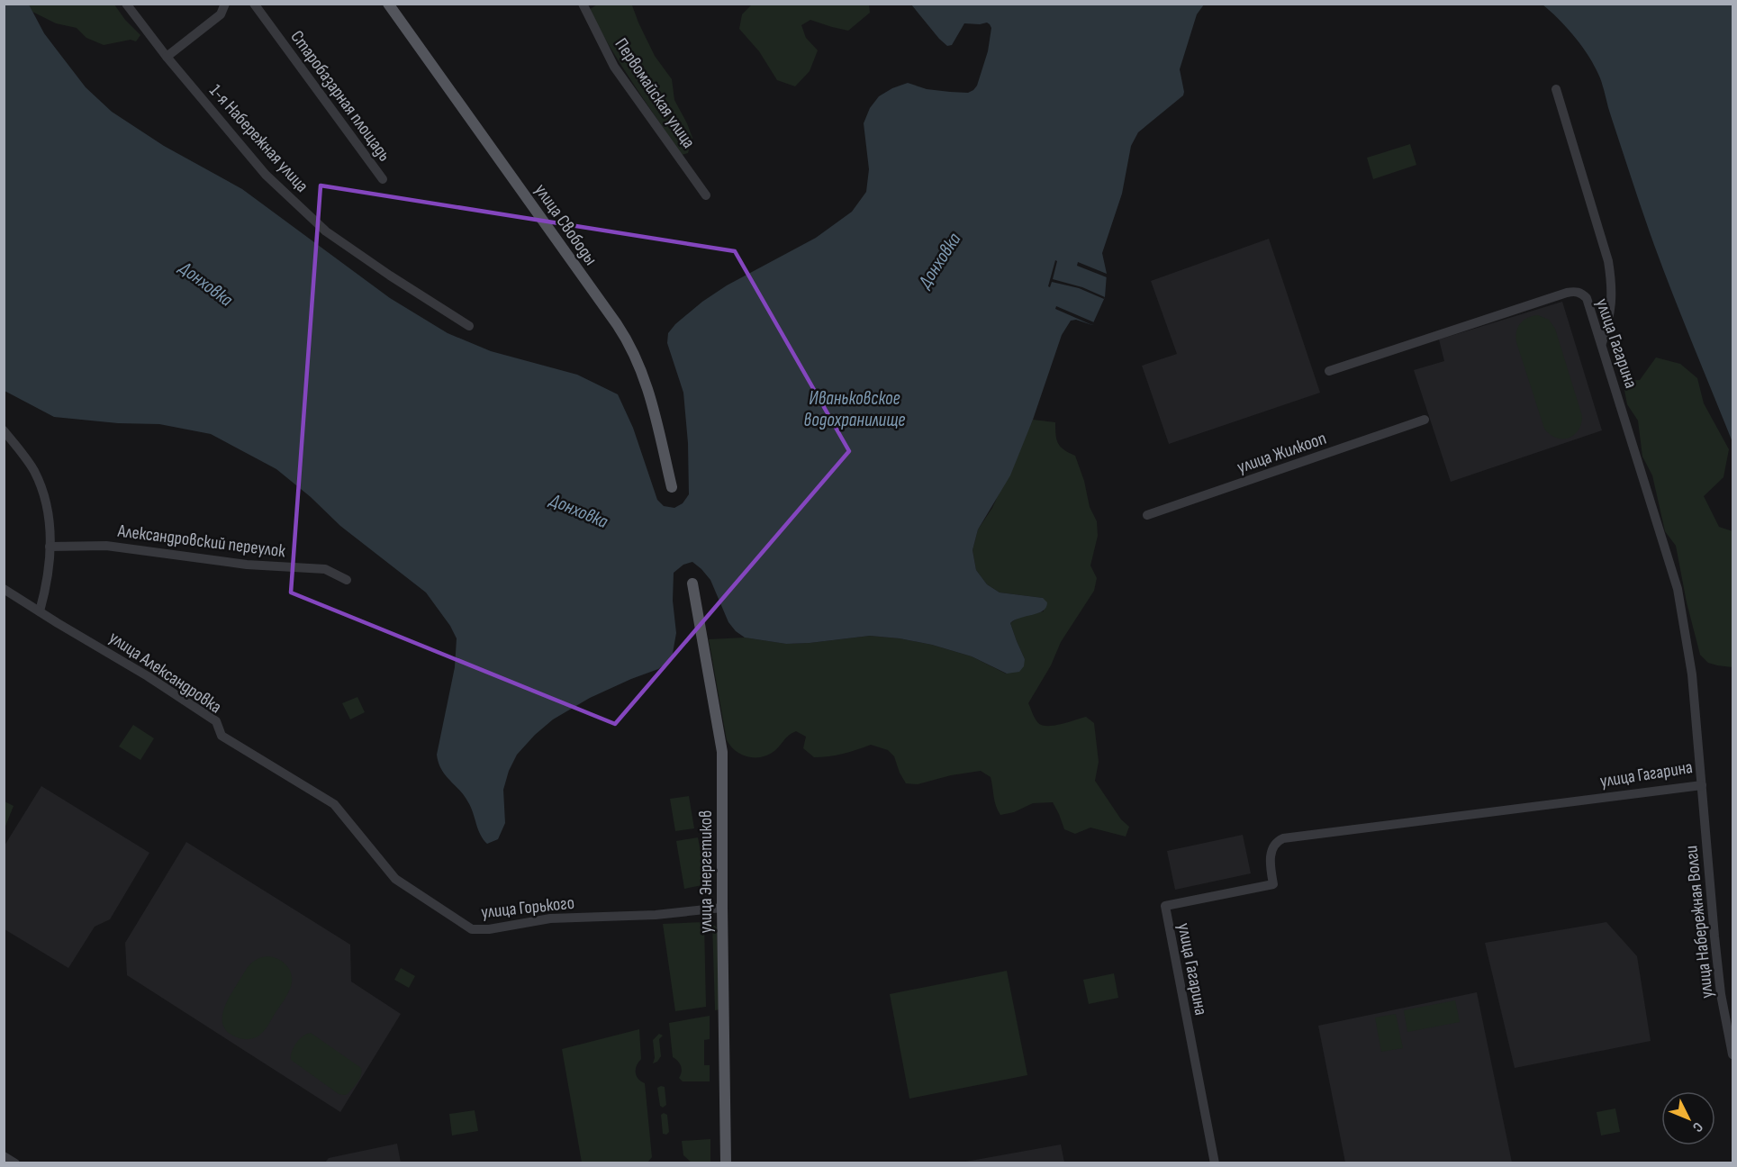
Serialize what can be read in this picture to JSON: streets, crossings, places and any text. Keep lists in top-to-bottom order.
{
  "streets": {
    "main road": ["улица Свободы", "улица Энергетиков"],
    "street": [
      "Первомайская улица",
      "Старобазарная площадь",
      "1-я Набережная улица",
      "улица Гагарина",
      "улица Жилкооп",
      "Александровский переулок",
      "улица Александровка",
      "улица Горького",
      "улица Набережная Волги"
    ]
  },
  "crossings": [
    ["улица Гагарина", "улица Набережная Волги"],
    ["улица Александровка", "улица Горького"],
    ["улица Энергетиков", "улица Горького"]
  ],
  "water": ["Донховка", "Иваньковское водохранилище"],
  "north": "bottom right"
}
